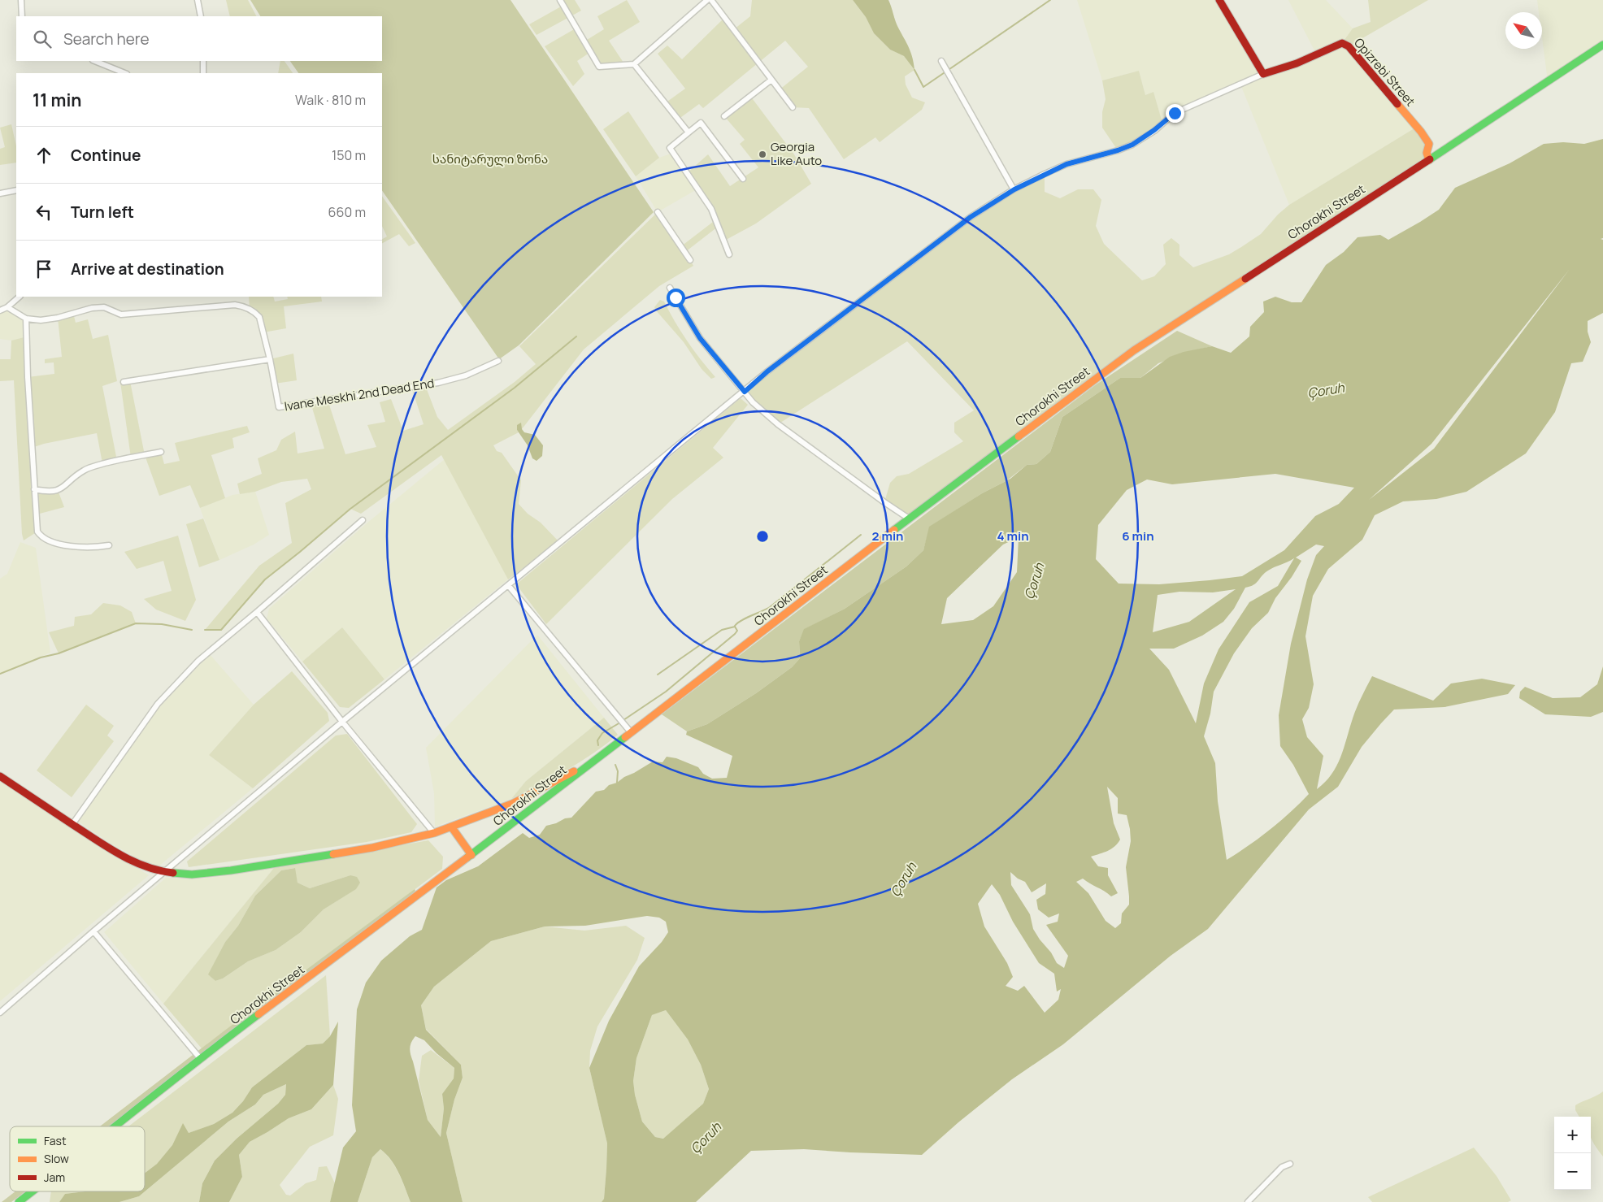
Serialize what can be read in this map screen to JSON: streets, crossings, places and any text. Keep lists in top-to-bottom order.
{
  "streets": {
    "street": ["Opizrebi Street", "Chorokhi Street", "Ivane Meskhi 2nd Dead End"]
  },
  "crossings": [
    ["Opizrebi Street", "Chorokhi Street"]
  ],
  "water": ["Çoruh"],
  "parks": ["სანიტარული ზონა"],
  "places": ["Georgia Like Auto"],
  "legend": ["Fast", "Slow", "Jam"],
  "north": "top left",
  "page": {
    "search": "Search here",
    "heading": ["11 min", "Walk · 810 m"],
    "list": [
      ["Continue", "150 m"],
      ["Turn left", "660 m"],
      "Arrive at destination"
    ],
    "map_buttons": ["+", "−"]
  },
  "rings": ["2 min", "4 min", "6 min"]
}
